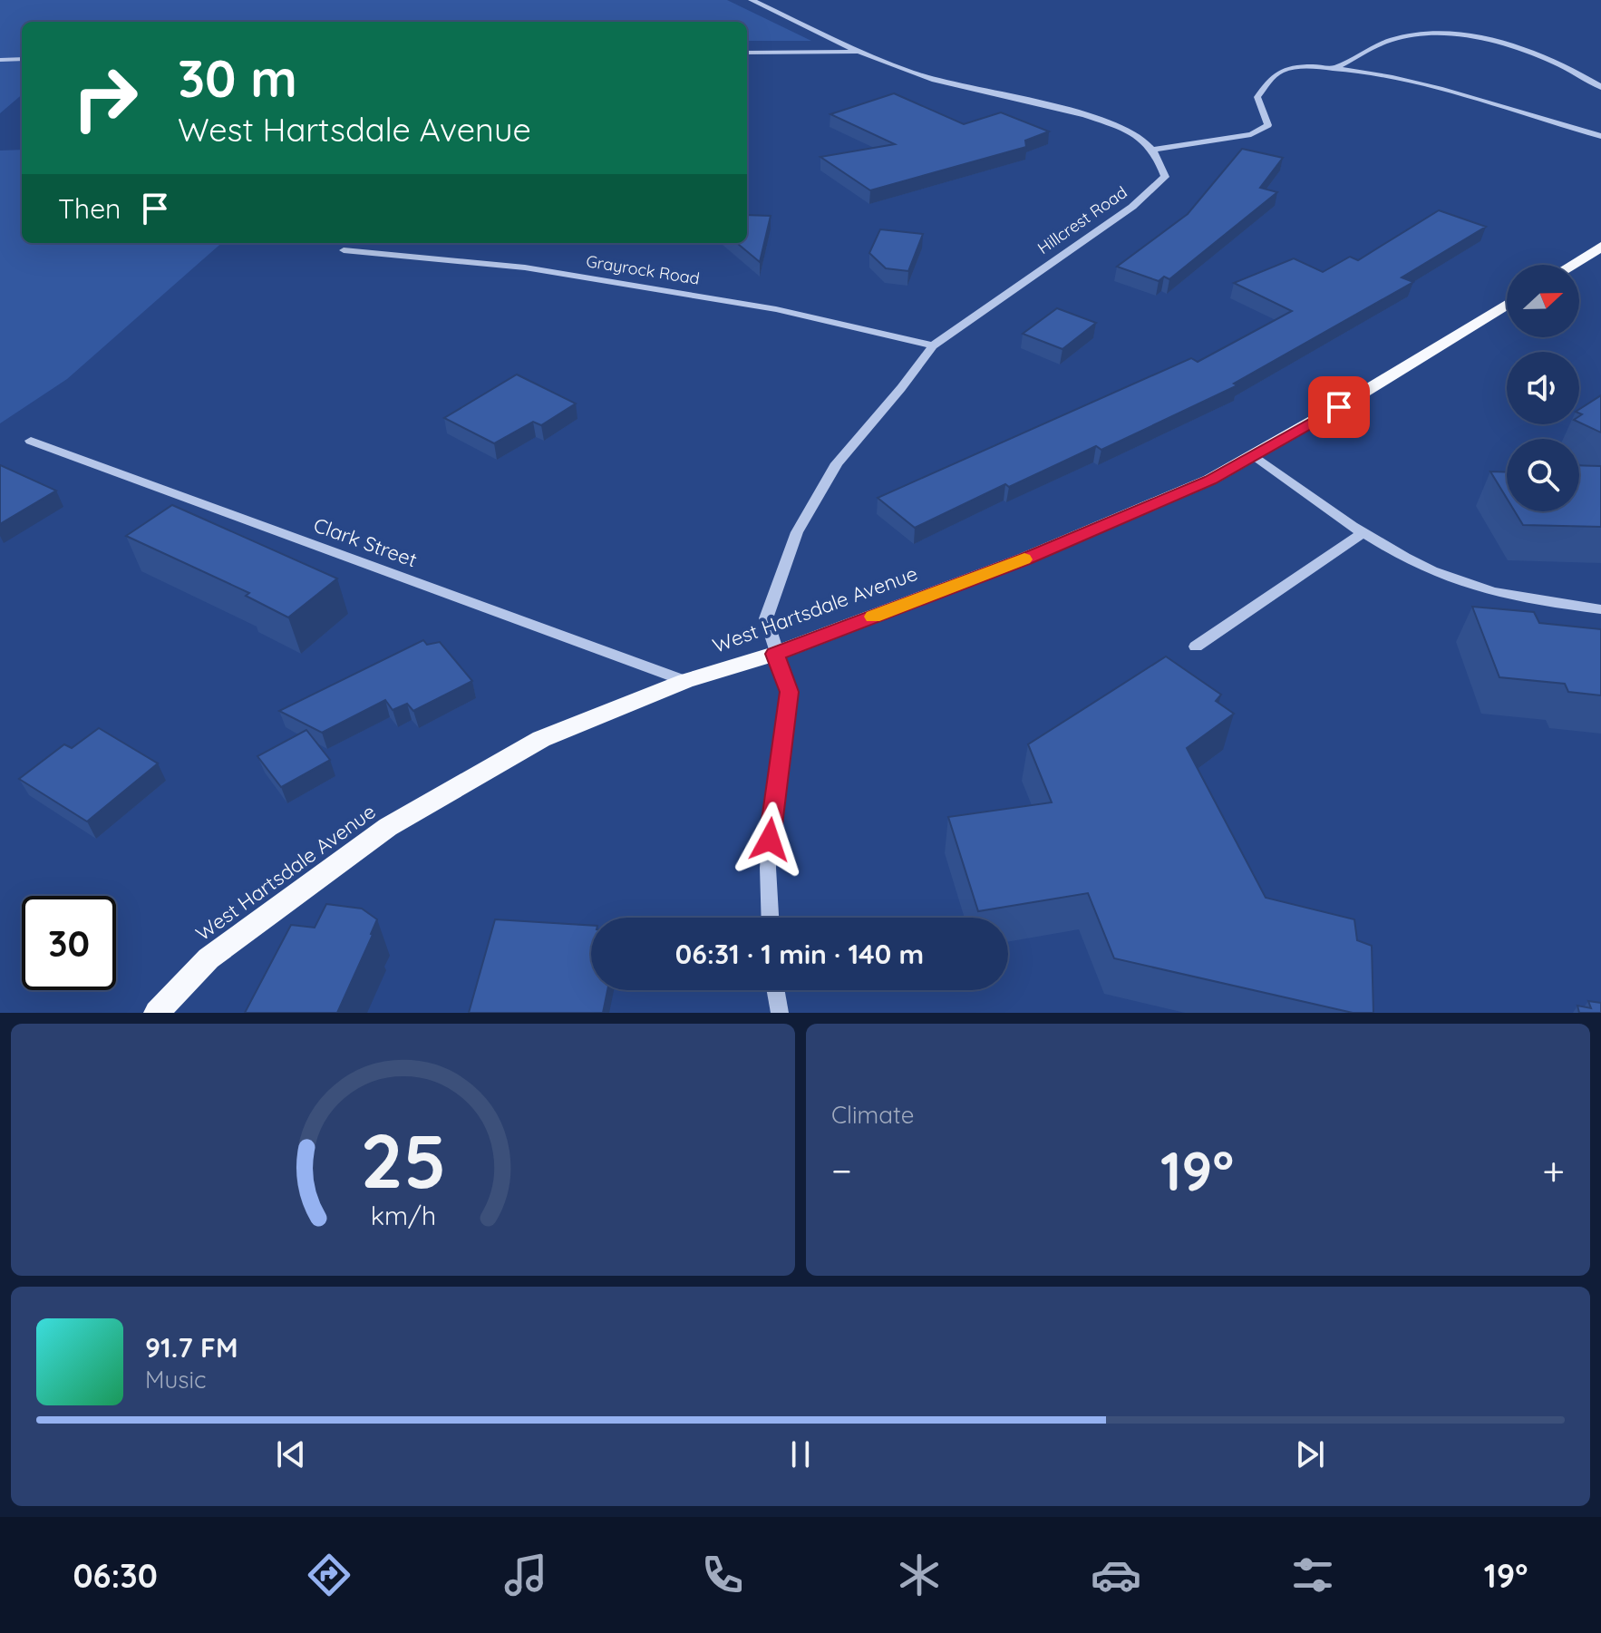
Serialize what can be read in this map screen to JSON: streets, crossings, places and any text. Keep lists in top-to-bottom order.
{
  "streets": {
    "main road": ["West Hartsdale Avenue"],
    "street": ["Hillcrest Road", "Grayrock Road", "Clark Street"]
  },
  "crossings": [
    ["Hillcrest Road", "Grayrock Road"],
    ["Hillcrest Road", "West Hartsdale Avenue"],
    ["Clark Street", "West Hartsdale Avenue"]
  ],
  "north": "right",
  "page": {
    "turn": ["30 m", "West Hartsdale Avenue"],
    "then": "Then",
    "limit": "30",
    "trip": "06:31 · 1 min · 140 m",
    "tile": "Climate",
    "heat": ["−", "19°", "+"],
    "song": ["91.7 FM", "Music"],
    "tabs": ["06:30", "19°"],
    "gauge": ["25", "km/h"]
  }
}
